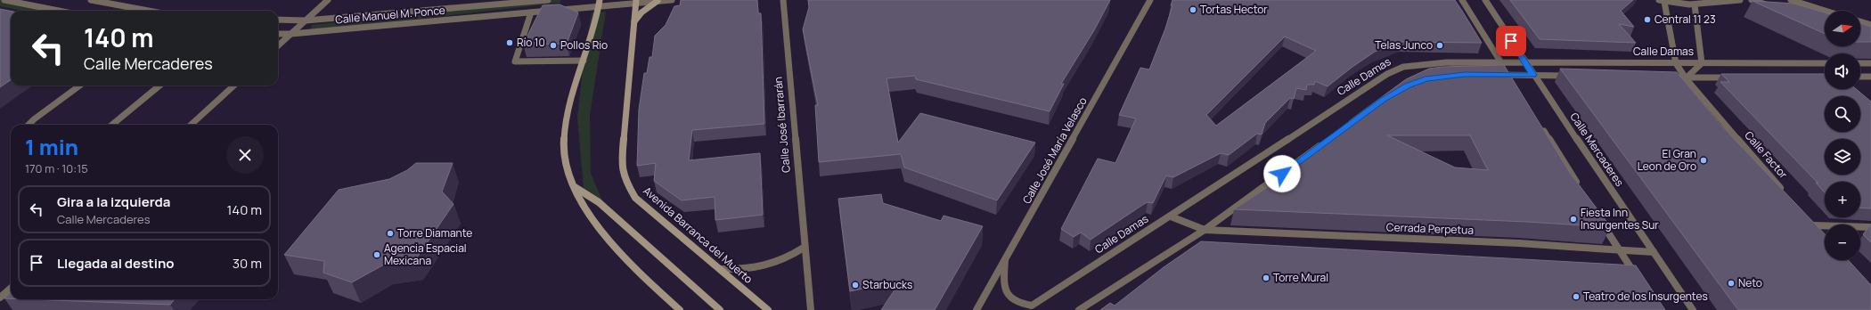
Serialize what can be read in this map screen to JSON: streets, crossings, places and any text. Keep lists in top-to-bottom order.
{
  "streets": {
    "main road": ["Avenida Barranca del Muerto"],
    "street": [
      "Calle Manuel M. Ponce",
      "Calle Damas",
      "Calle José Ibarrarán",
      "Calle Mercaderes",
      "Calle José María Velasco",
      "Calle Factor",
      "Cerrada Perpetua"
    ]
  },
  "crossings": [
    ["Calle Manuel M. Ponce", "Avenida Barranca del Muerto"],
    ["Calle Damas", "Calle Mercaderes"],
    ["Calle Damas", "Calle José María Velasco"],
    ["Calle Damas", "Calle Factor"],
    ["Calle Damas", "Cerrada Perpetua"],
    ["Calle Mercaderes", "Cerrada Perpetua"]
  ],
  "places": [
    "Tortas Hector",
    "Central 11 23",
    "Río 10",
    "Pollos Rio",
    "Telas Junco",
    "El Gran Leon de Oro",
    "Fiesta Inn Insurgentes Sur",
    "Torre Diamante",
    "Agencia Espacial Mexicana",
    "Torre Mural",
    "Neto",
    "Starbucks",
    "Teatro de los Insurgentes"
  ],
  "north": "right",
  "page": {
    "map_buttons": ["+", "−"],
    "turn": ["140 m", "Calle Mercaderes"],
    "heading": ["1 min", "170 m · 10:15"],
    "list": [
      {
        "name": "Gira a la izquierda",
        "note": "Calle Mercaderes",
        "value": "140 m"
      },
      {
        "name": "Llegada al destino",
        "value": "30 m"
      }
    ]
  }
}
